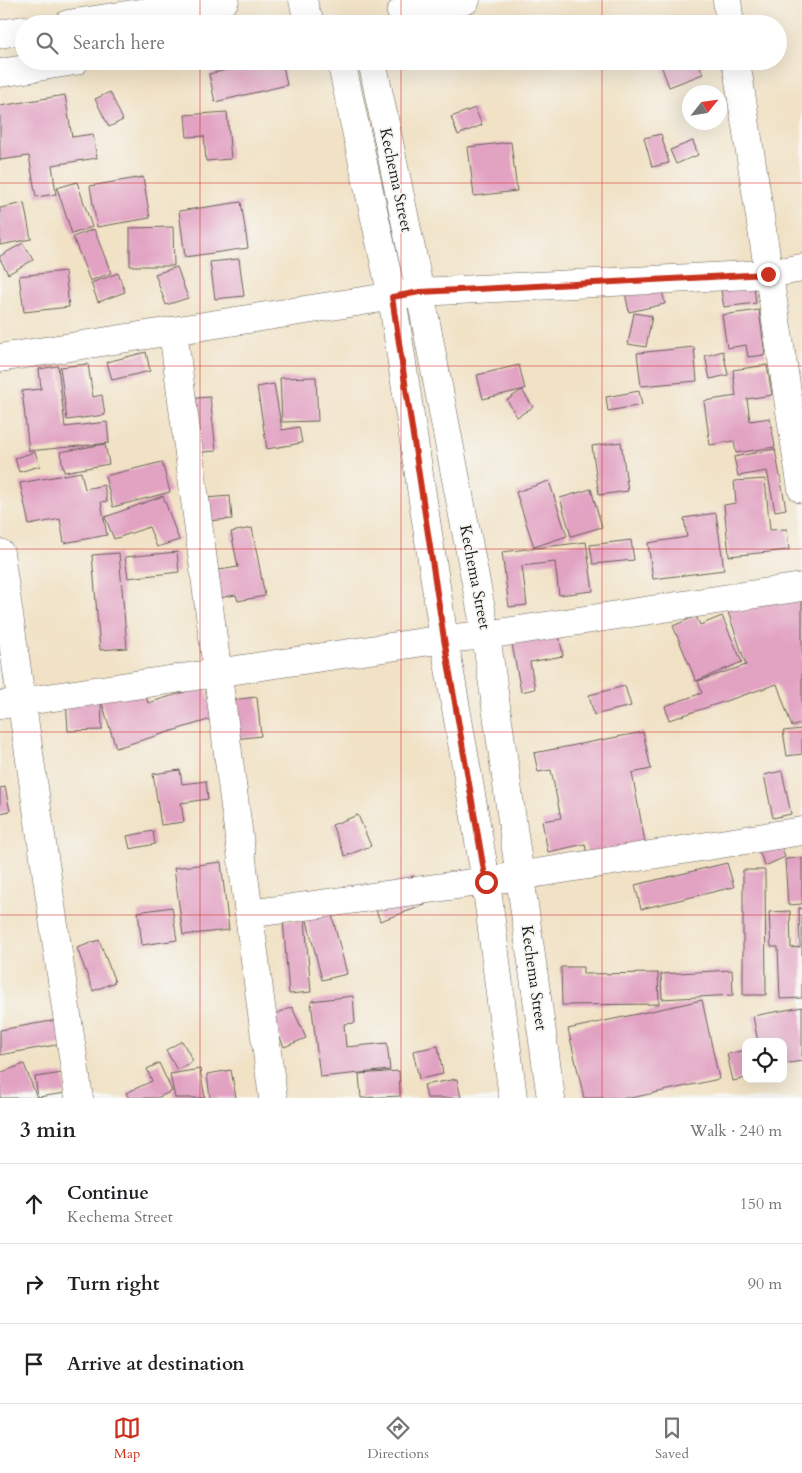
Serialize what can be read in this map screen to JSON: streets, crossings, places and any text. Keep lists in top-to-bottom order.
{
  "streets": {
    "street": ["Kechema Street"]
  },
  "north": "top right",
  "page": {
    "search": "Search here",
    "heading": ["3 min", "Walk · 240 m"],
    "list": [
      ["Continue", "Kechema Street", "150 m"],
      ["Turn right", "90 m"],
      "Arrive at destination"
    ],
    "nav": ["Map", "Directions", "Saved"]
  }
}
